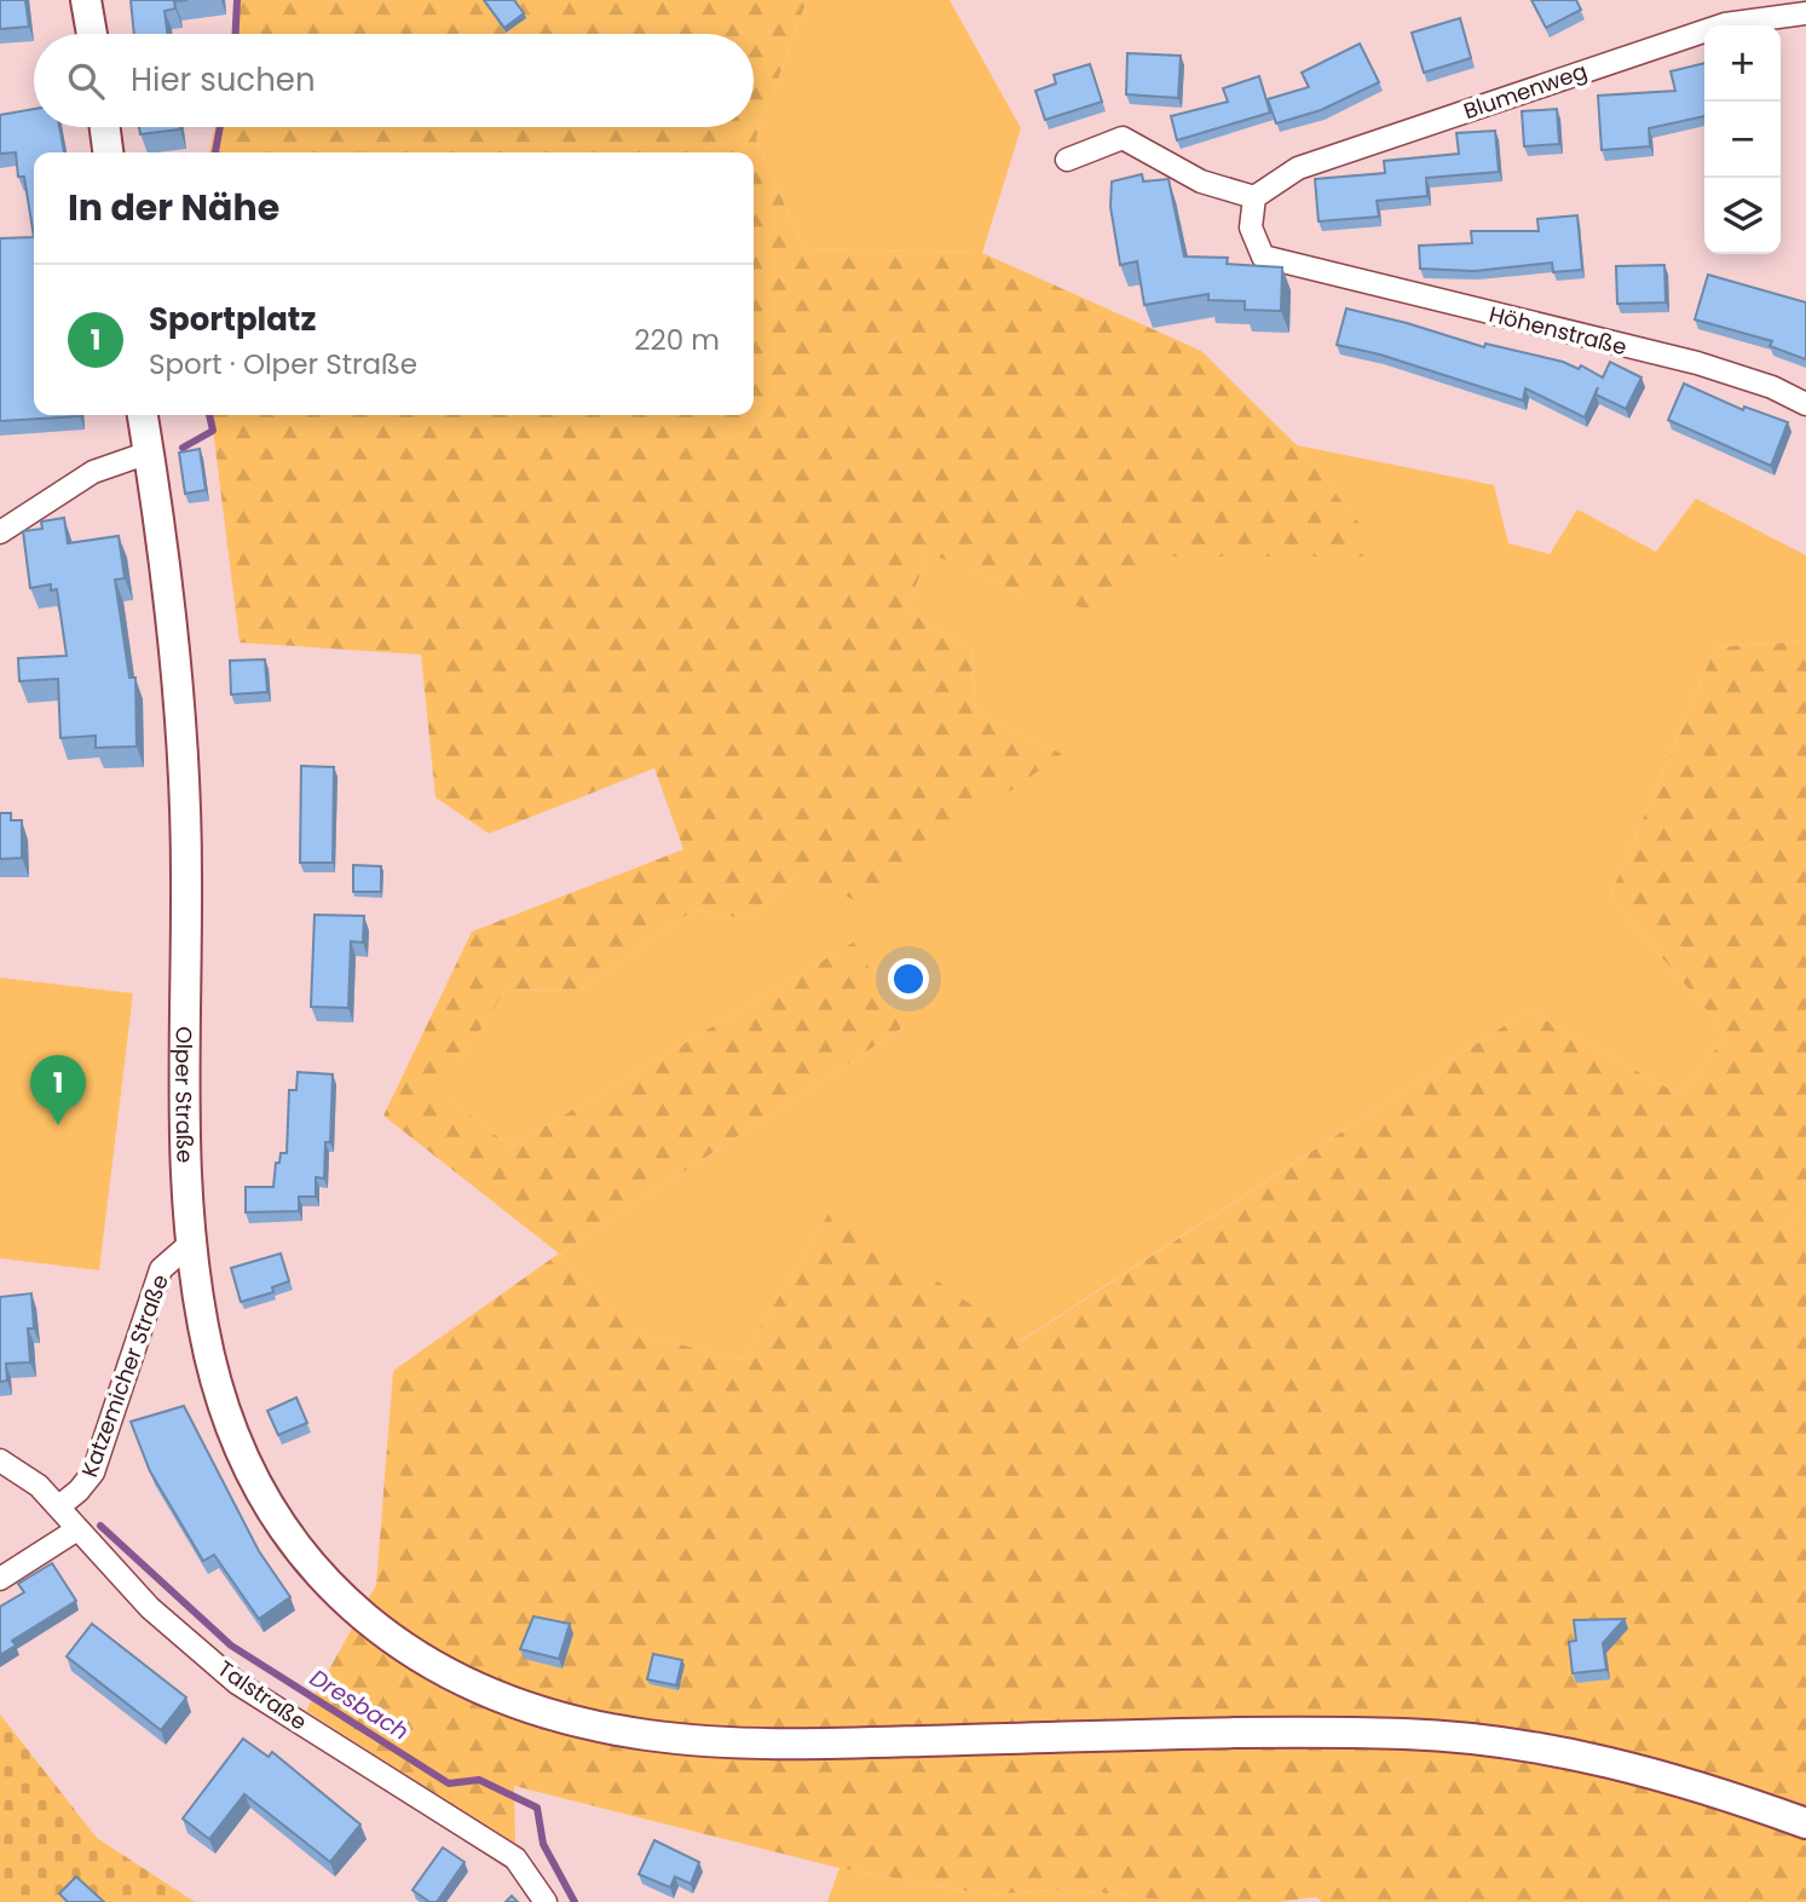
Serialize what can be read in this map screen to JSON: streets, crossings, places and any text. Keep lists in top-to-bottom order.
{
  "streets": {
    "main road": ["Olper Straße"],
    "street": [
      "Blumenweg",
      "Höhenstraße",
      "Katzemicher Straße",
      "Talstraße"
    ]
  },
  "crossings": [
    ["Blumenweg", "Höhenstraße"],
    ["Olper Straße", "Katzemicher Straße"],
    ["Katzemicher Straße", "Talstraße"]
  ],
  "water": ["Dresbach"],
  "page": {
    "map_buttons": ["+", "−"],
    "search": "Hier suchen",
    "heading": "In der Nähe",
    "list": [
      {
        "mark": "1",
        "name": "Sportplatz",
        "note": "Sport · Olper Straße",
        "value": "220 m"
      }
    ],
    "pins": "1"
  }
}
